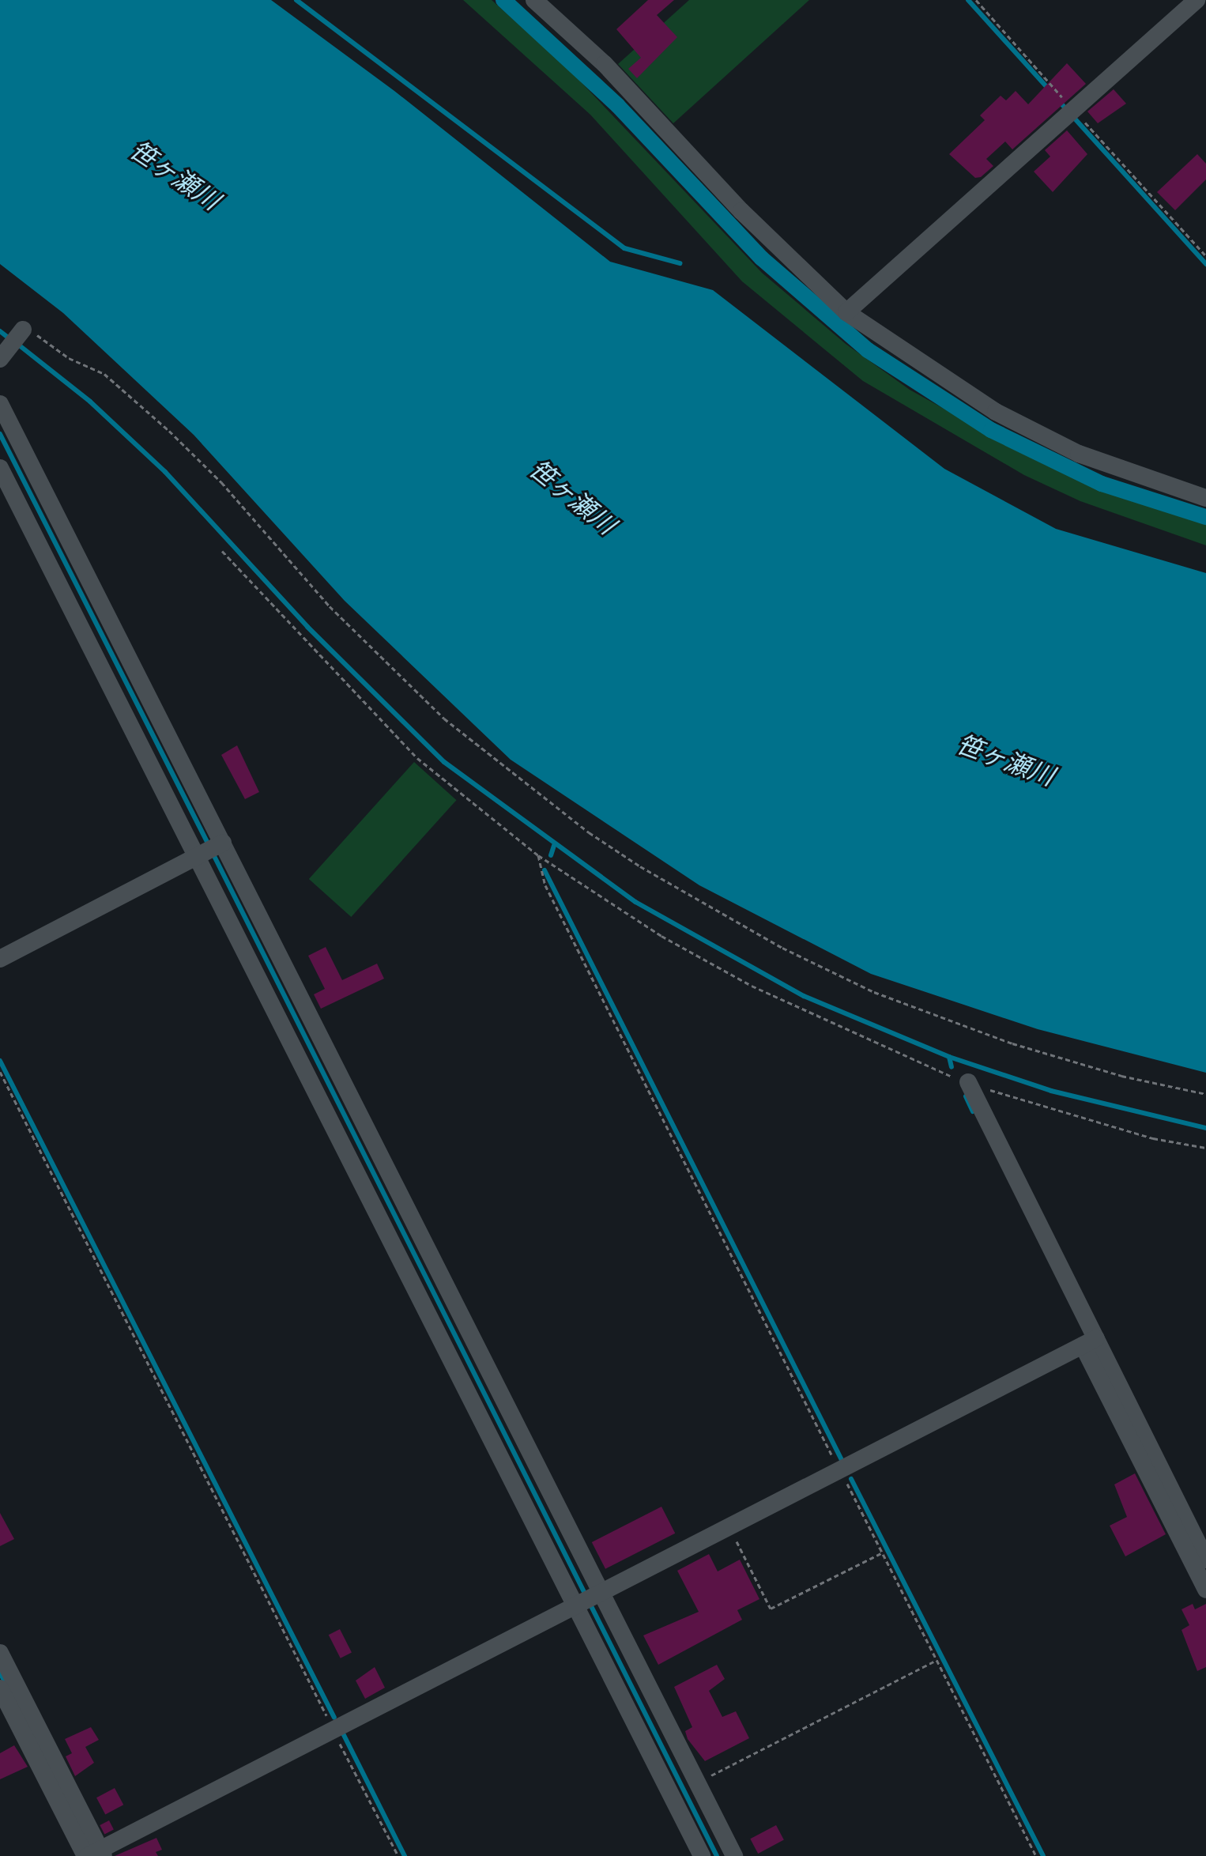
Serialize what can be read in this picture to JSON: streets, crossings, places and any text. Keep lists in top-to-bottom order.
{
  "water": ["笹ヶ瀬川"]
}
